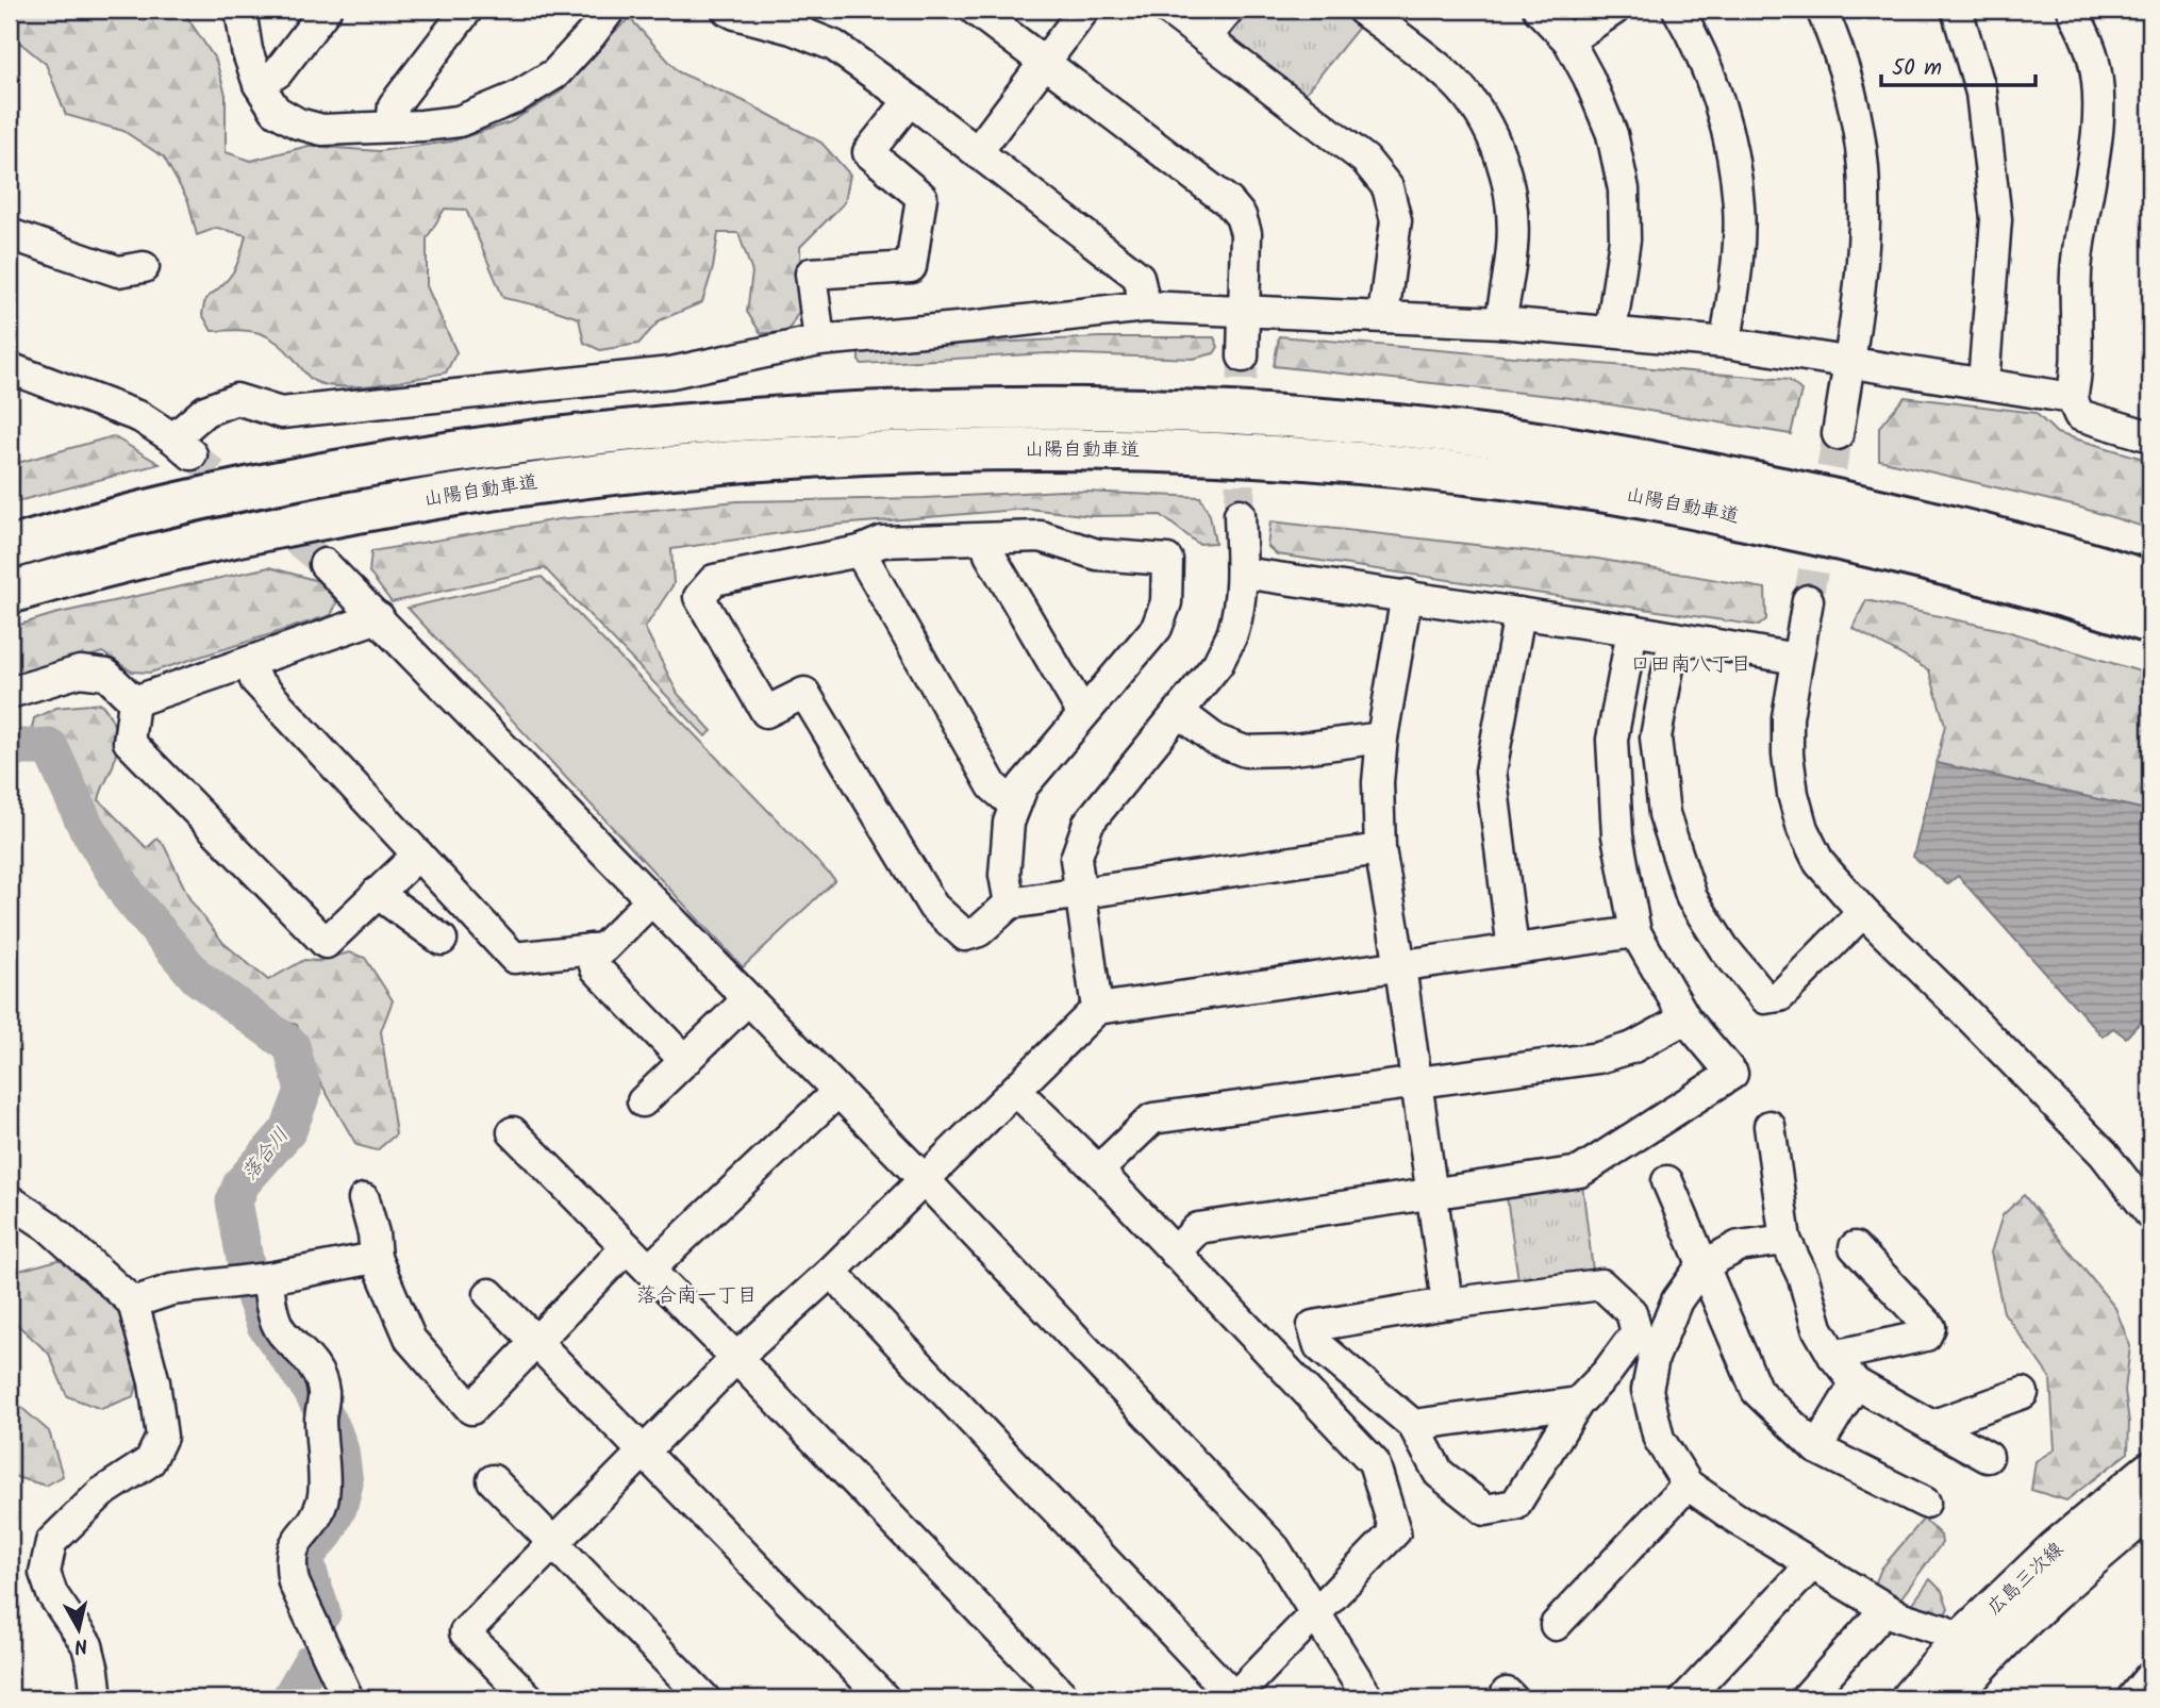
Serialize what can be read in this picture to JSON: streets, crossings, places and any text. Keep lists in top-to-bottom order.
{
  "streets": {
    "highway": ["山陽自動車道"],
    "main road": ["広島三次線"]
  },
  "districts": ["口田南八丁目", "落合南一丁目"],
  "water": ["落合川"],
  "scale_bar": "50 m",
  "north": "bottom"
}
